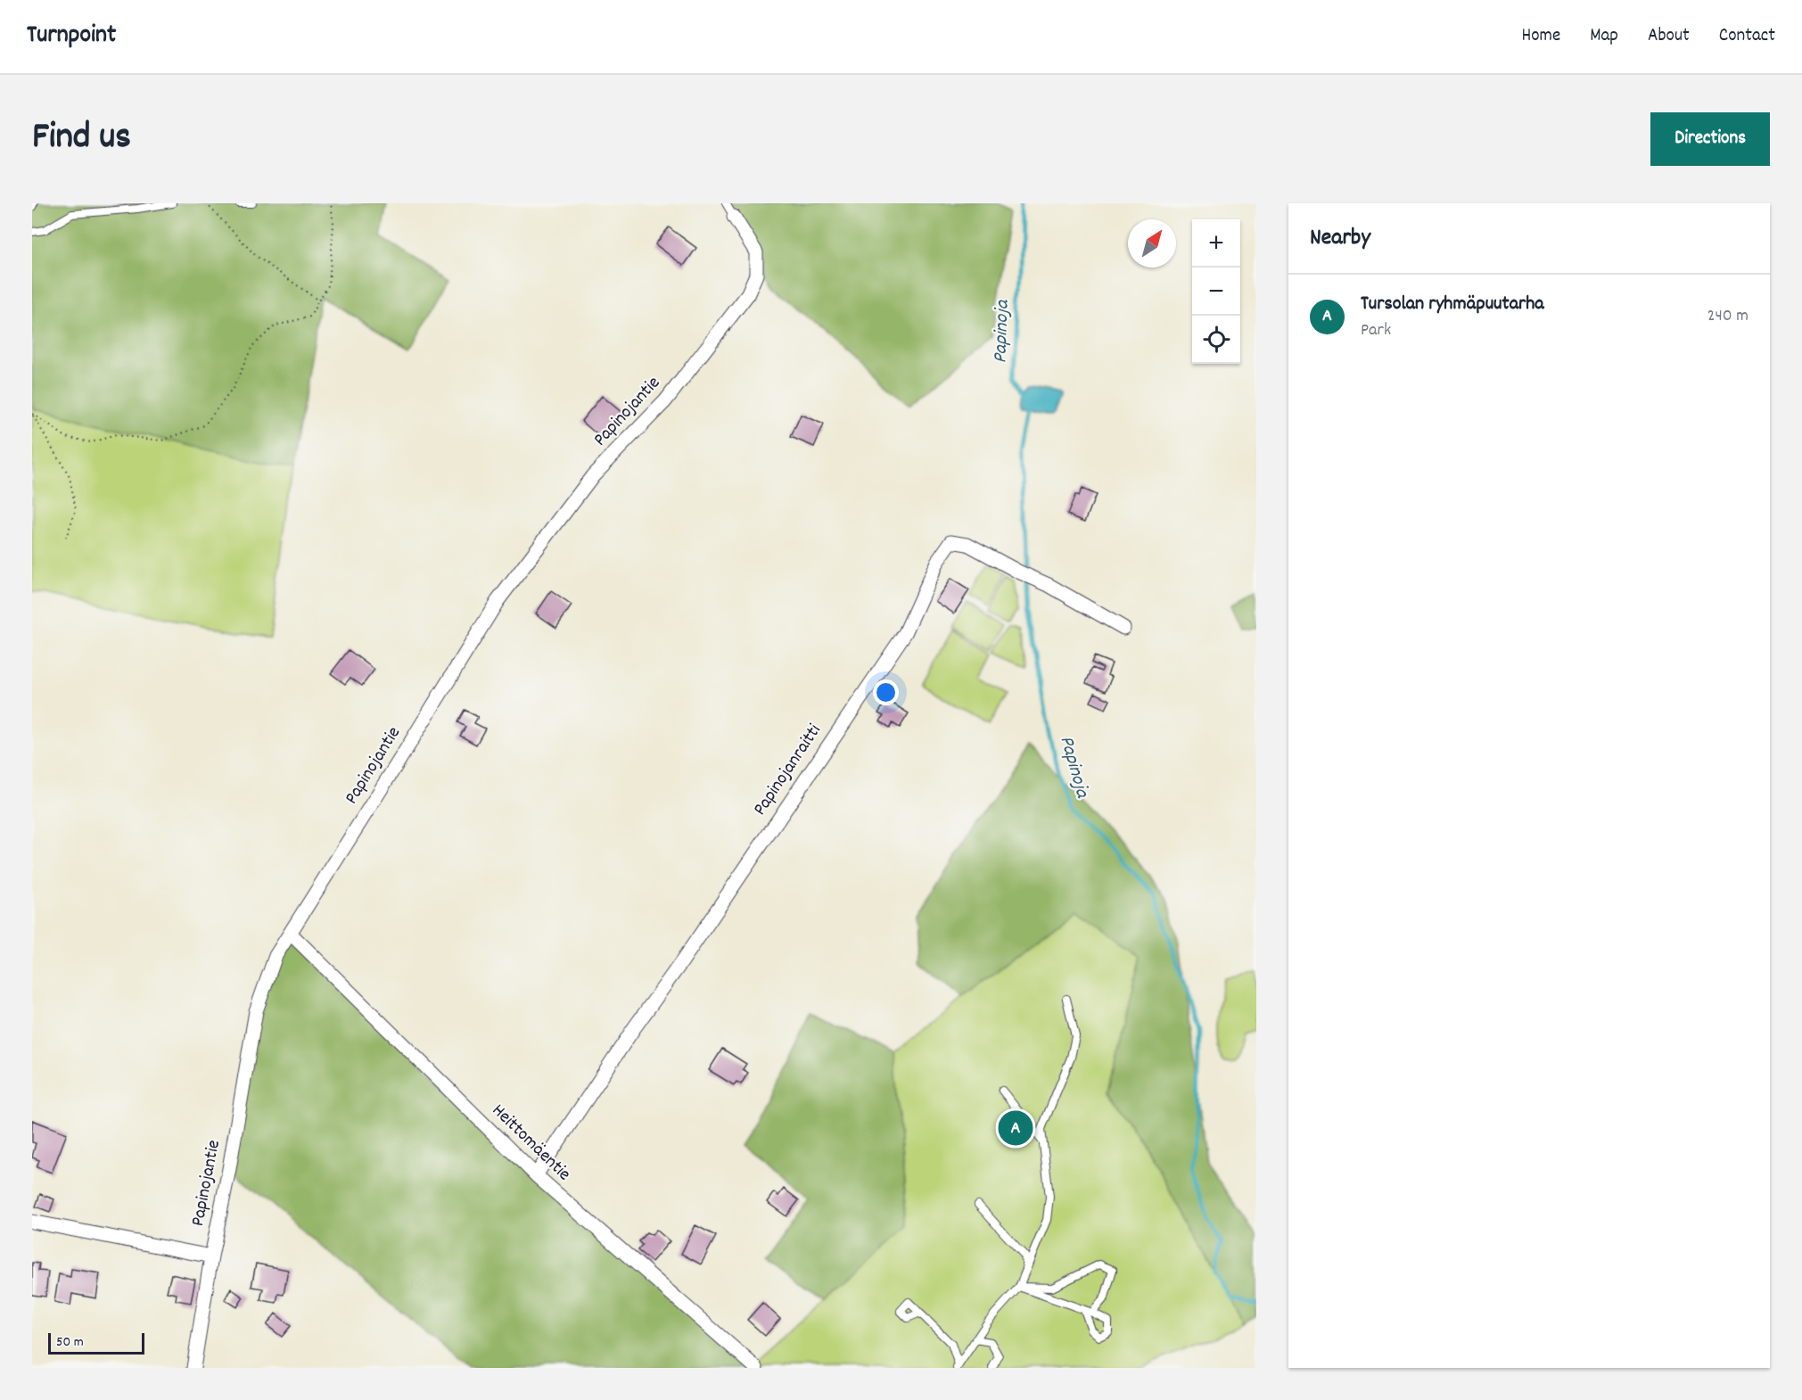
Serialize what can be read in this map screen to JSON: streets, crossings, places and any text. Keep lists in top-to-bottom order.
{
  "streets": {
    "street": ["Papinojantie", "Papinojanraitti", "Heittomäentie"]
  },
  "crossings": [
    ["Papinojantie", "Heittomäentie"],
    ["Papinojanraitti", "Heittomäentie"]
  ],
  "water": ["Papinoja"],
  "scale_bar": "50 m",
  "north": "top right",
  "page": {
    "header": "Turnpoint",
    "nav": [
      "Home",
      "Map",
      "About",
      "Contact"
    ],
    "title": "Find us",
    "buttons": "Directions",
    "heading": "Nearby",
    "map_buttons": ["+", "−"],
    "list": [
      {
        "mark": "A",
        "name": "Tursolan ryhmäpuutarha",
        "note": "Park",
        "value": "240 m"
      }
    ],
    "pins": "A",
    "scale": "50 m"
  }
}
